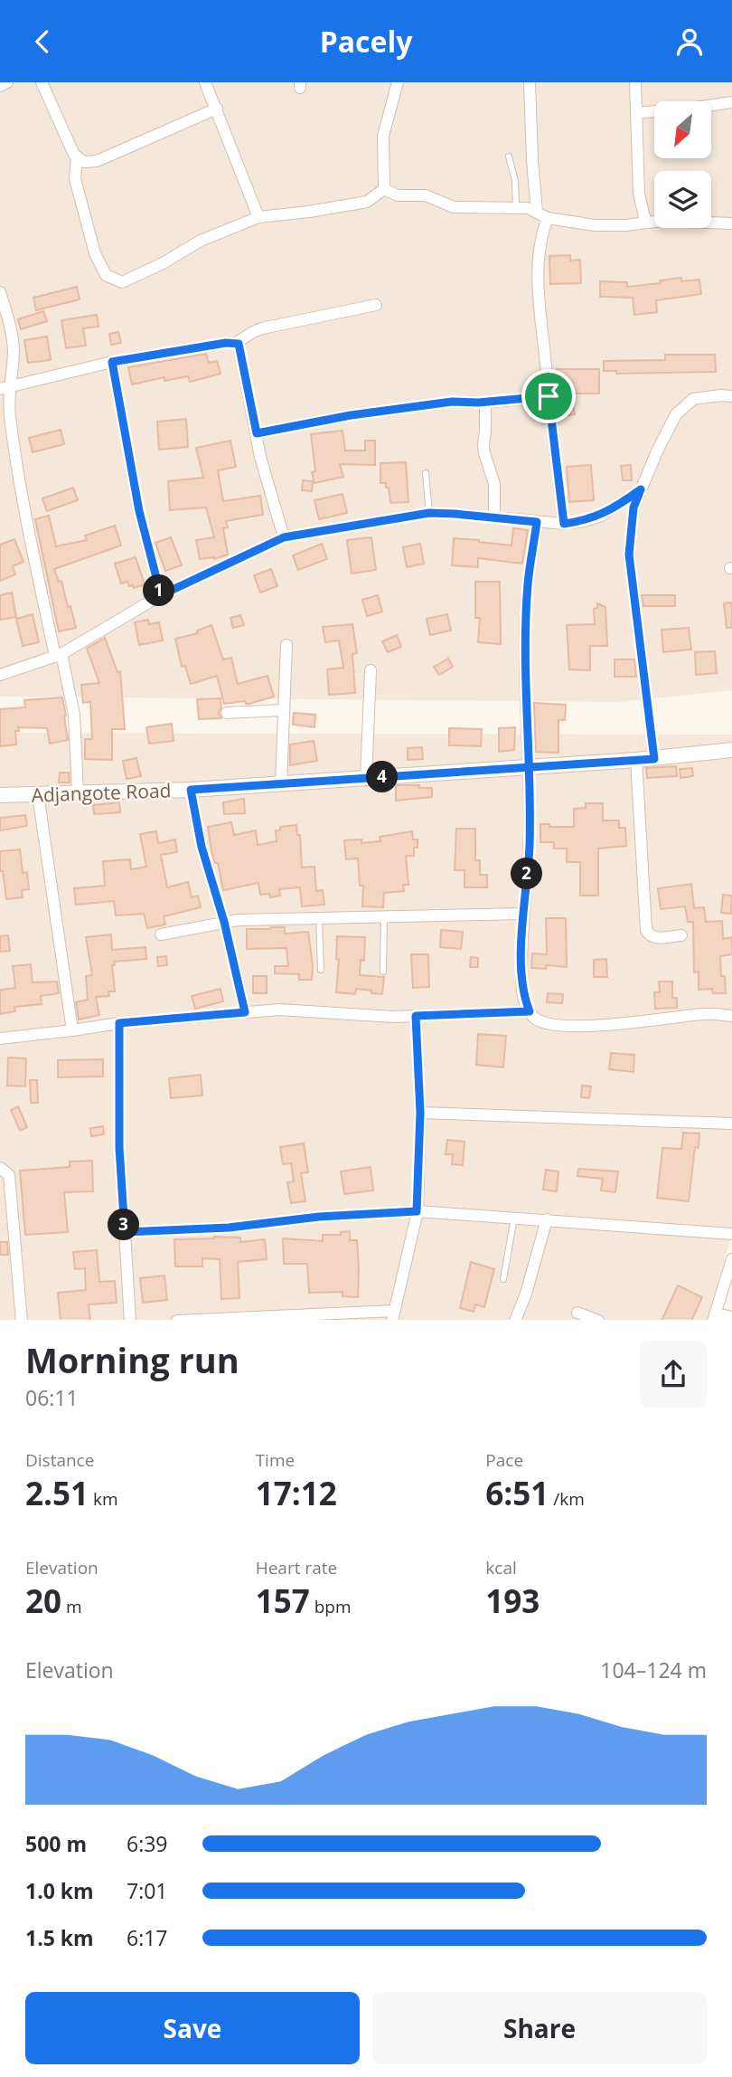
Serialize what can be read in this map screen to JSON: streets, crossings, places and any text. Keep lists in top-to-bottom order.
{
  "streets": {
    "street": ["Adjangote Road"]
  },
  "north": "bottom left",
  "page": {
    "header": "Pacely",
    "pins": [
      "1",
      "4",
      "2",
      "3"
    ],
    "heading": ["Morning run", "06:11"],
    "stats": [
      ["Distance", "2.51 km"],
      ["Time", "17:12"],
      ["Pace", "6:51 /km"],
      ["Elevation", "20 m"],
      ["Heart rate", "157 bpm"],
      ["kcal", "193"]
    ],
    "chart": ["Elevation", "104–124 m"],
    "list": [
      {
        "name": "500 m",
        "note": "6:39"
      },
      {
        "name": "1.0 km",
        "note": "7:01"
      },
      {
        "name": "1.5 km",
        "note": "6:17"
      }
    ],
    "buttons": ["Save", "Share"]
  }
}
